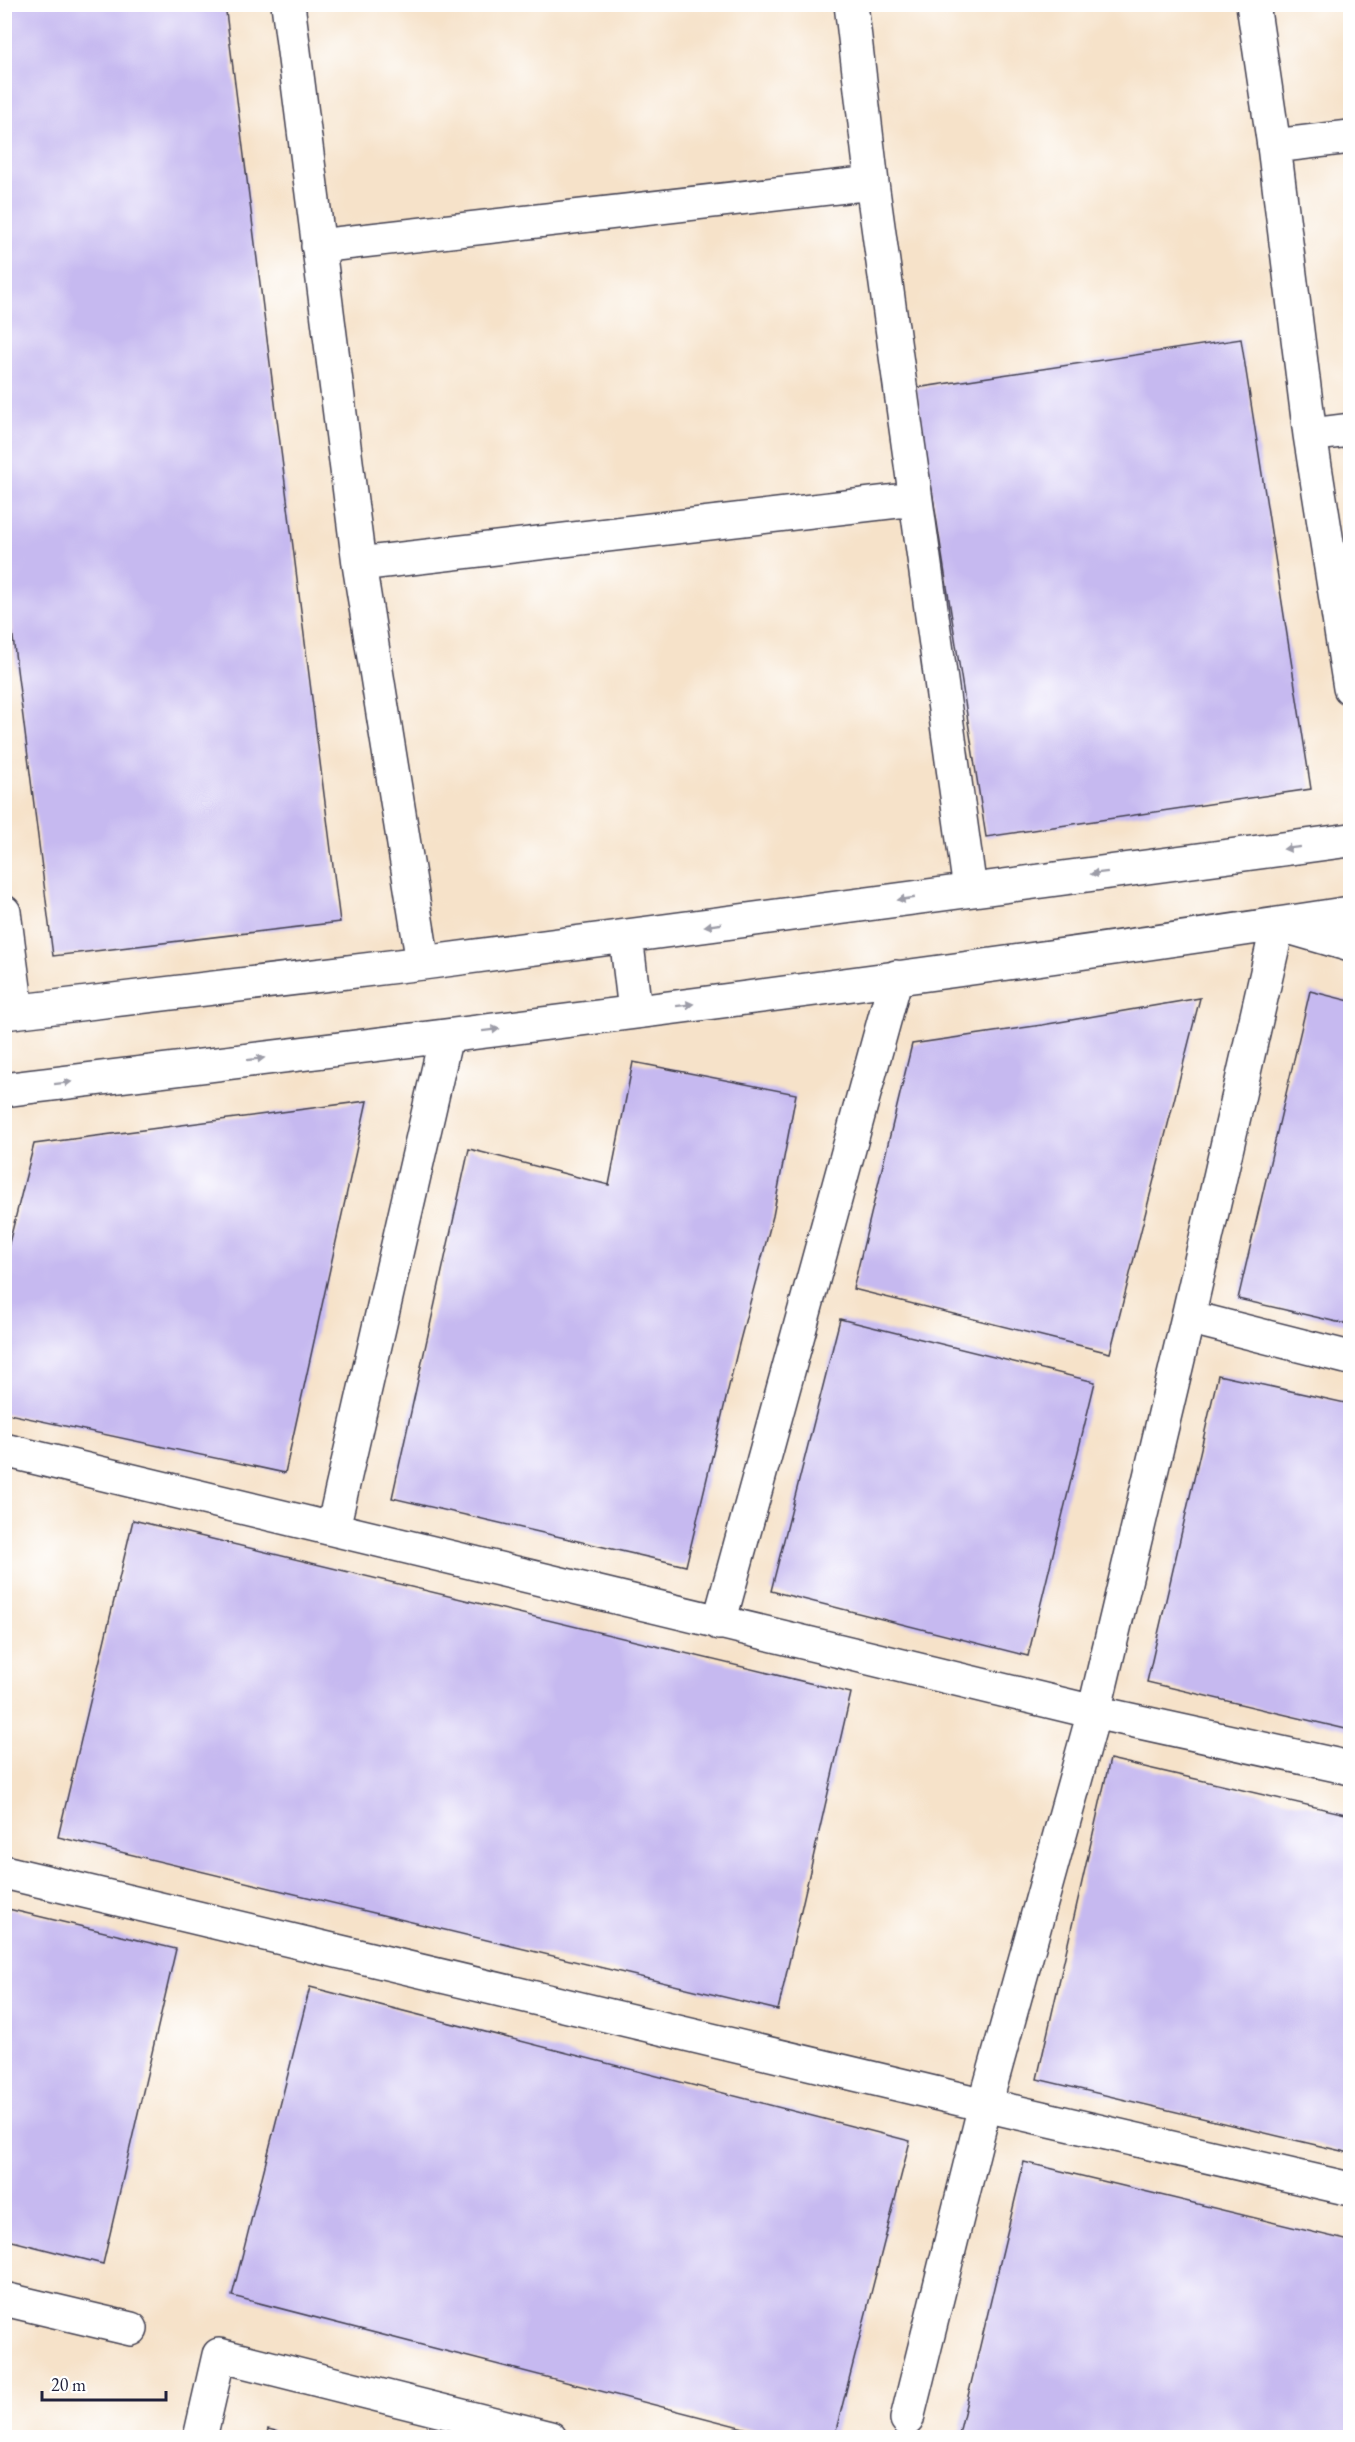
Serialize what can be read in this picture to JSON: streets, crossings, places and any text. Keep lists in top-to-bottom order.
{
  "scale_bar": "20 m"
}
